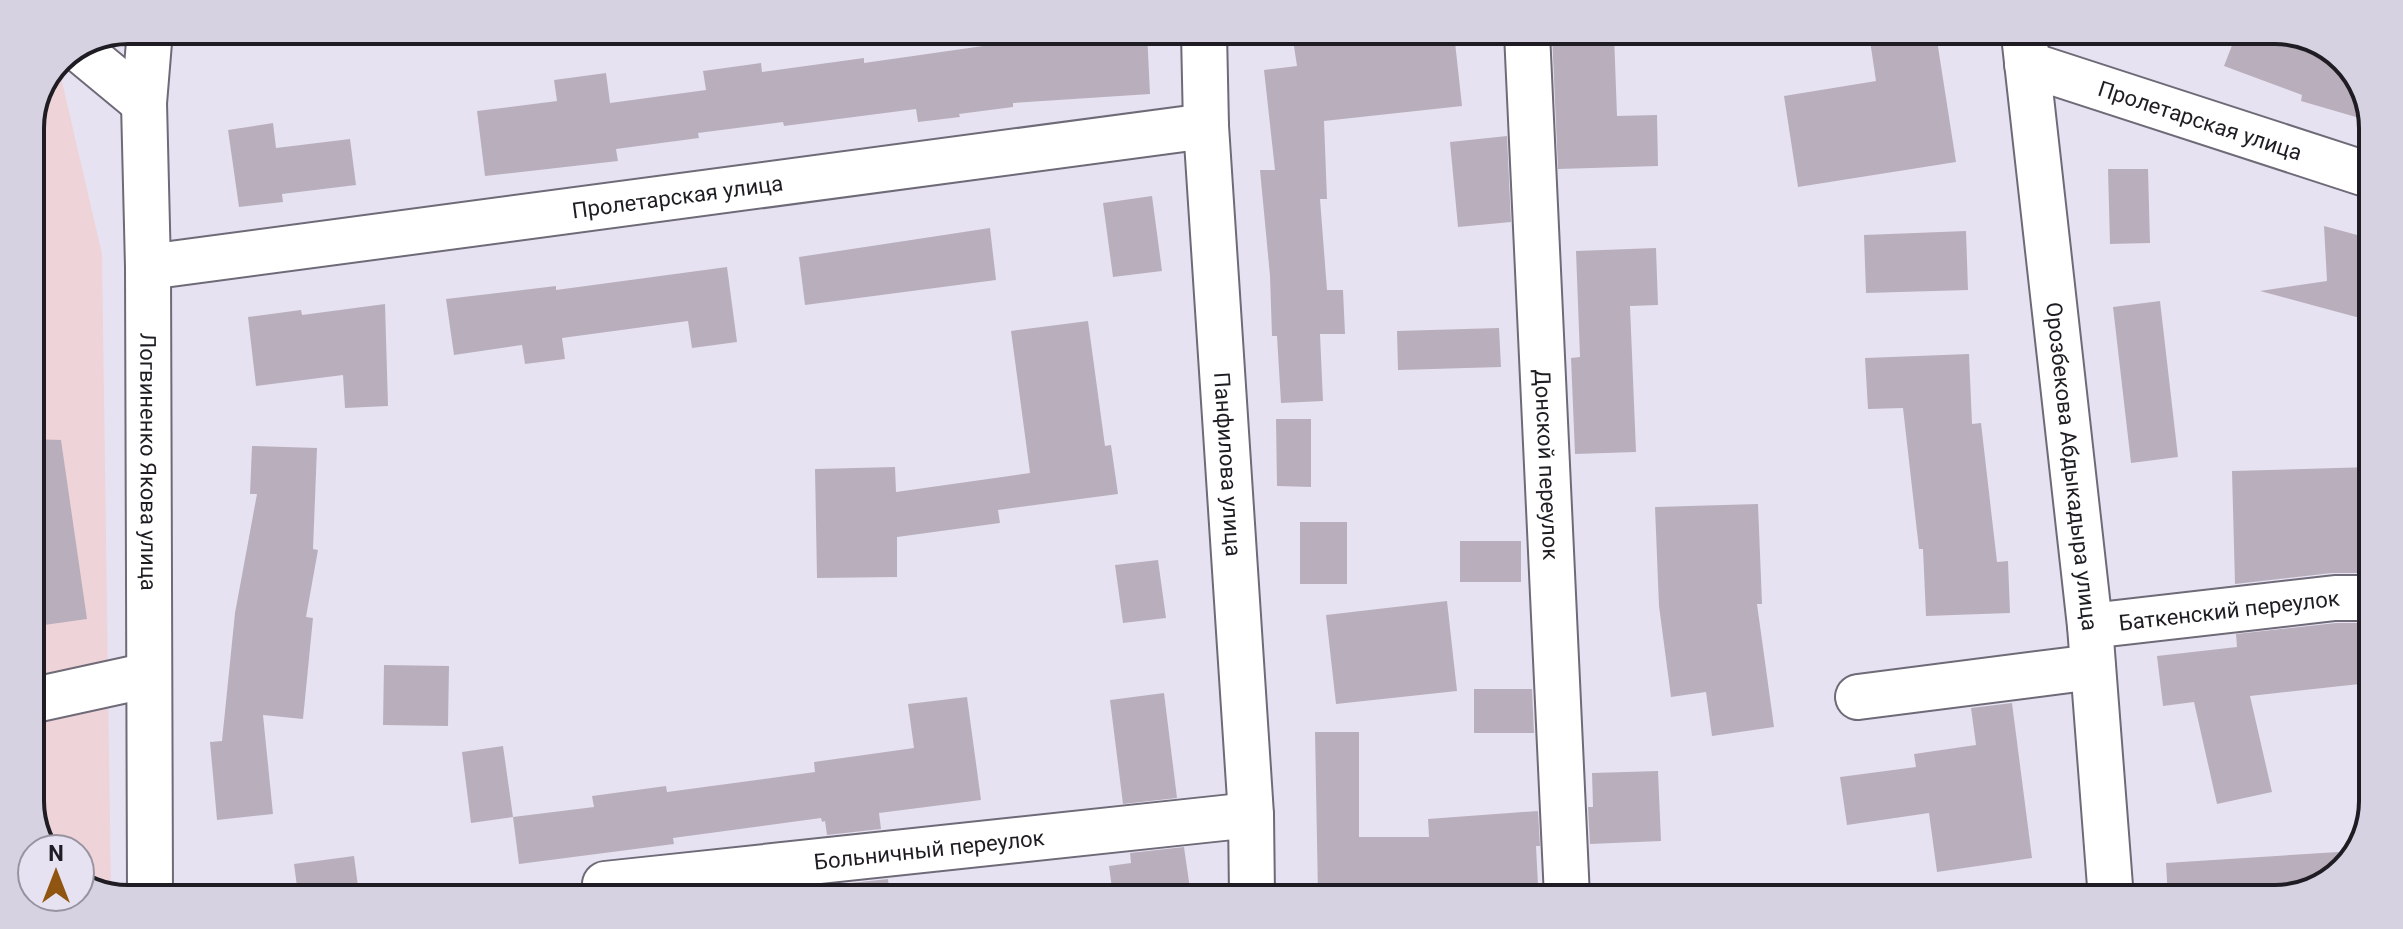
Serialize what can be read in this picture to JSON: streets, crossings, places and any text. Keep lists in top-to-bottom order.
{
  "streets": {
    "street": [
      "Пролетарская улица",
      "Логвиненко Якова улица",
      "Панфилова улица",
      "Донской переулок",
      "Орозбекова Абдыкадыра улица",
      "Баткенский переулок",
      "Больничный переулок"
    ]
  },
  "crossings": [
    ["Пролетарская улица", "Логвиненко Якова улица"],
    ["Пролетарская улица", "Панфилова улица"],
    ["Пролетарская улица", "Орозбекова Абдыкадыра улица"],
    ["Панфилова улица", "Больничный переулок"],
    ["Орозбекова Абдыкадыра улица", "Баткенский переулок"]
  ],
  "north": "top"
}
